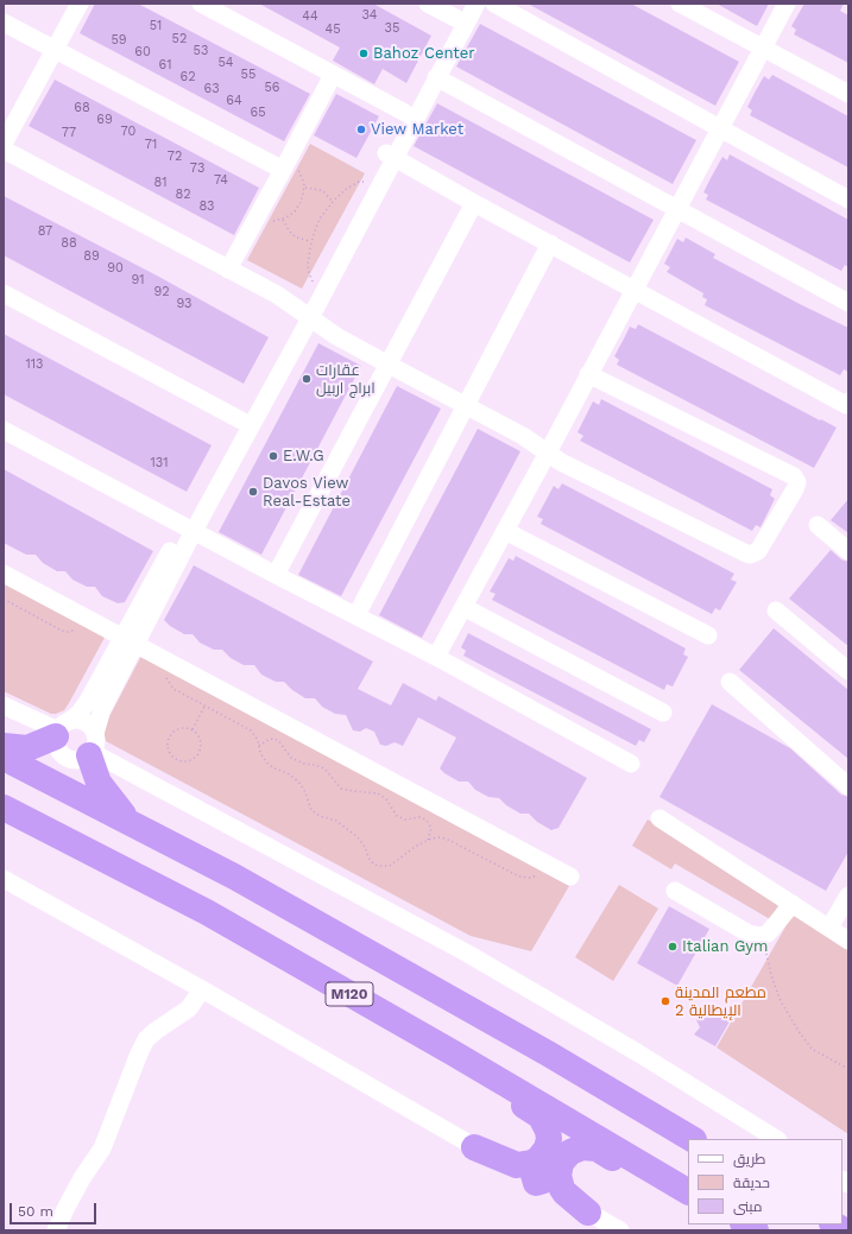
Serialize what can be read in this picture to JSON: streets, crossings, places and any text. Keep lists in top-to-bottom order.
{
  "streets": {
    "highway": ["M120"]
  },
  "places": [
    "Bahoz Center",
    "View Market",
    "عقارات ابراج اربیل",
    "E.W.G",
    "Davos View Real-Estate",
    "Italian Gym",
    "مطعم المدينة الإيطالية 2"
  ],
  "house_numbers": [
    "34",
    "44",
    "51",
    "35",
    "45",
    "52",
    "59",
    "53",
    "60",
    "54",
    "61",
    "55",
    "62",
    "56",
    "63",
    "64",
    "68",
    "65",
    "69",
    "70",
    "77",
    "71",
    "72",
    "73",
    "74",
    "81",
    "82",
    "83",
    "87",
    "88",
    "89",
    "90",
    "91",
    "92",
    "93",
    "113",
    "131"
  ],
  "legend": ["طريق", "حديقة", "مبنى"],
  "scale_bar": "50 m"
}
